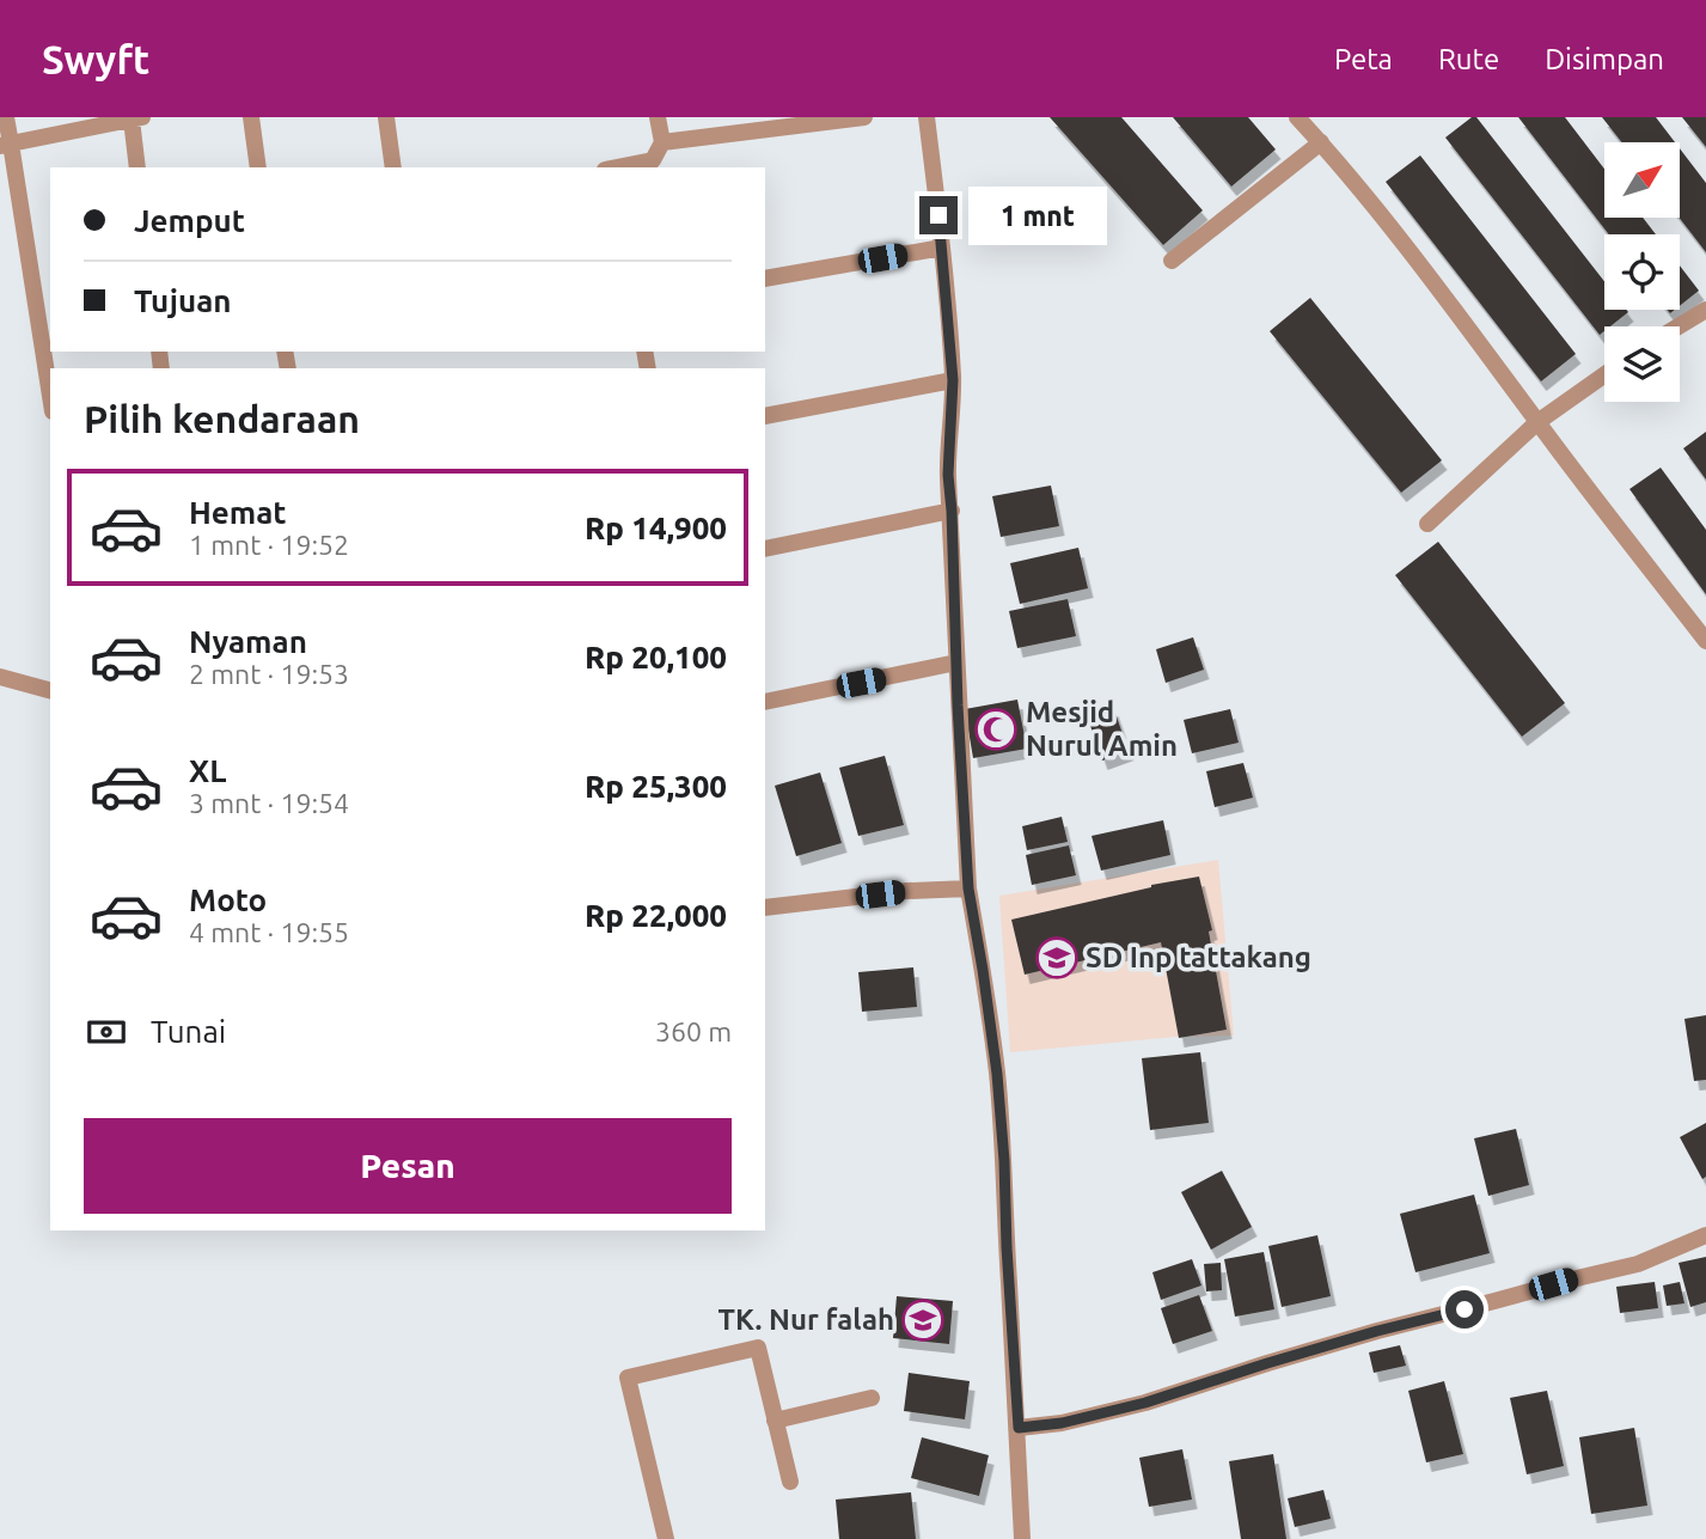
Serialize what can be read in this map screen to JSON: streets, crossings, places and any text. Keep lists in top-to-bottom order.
{
  "places": {
    "mosque": ["Mesjid Nurul Amin"],
    "school or university": ["SD Inp tattakang", "TK. Nur falah"]
  },
  "north": "top right",
  "page": {
    "header": "Swyft",
    "nav": ["Peta", "Rute", "Disimpan"],
    "banner": ["Jemput", "Tujuan"],
    "bubble": "1 mnt",
    "heading": "Pilih kendaraan",
    "list": [
      {
        "name": "Hemat",
        "note": "1 mnt · 19:52",
        "value": "Rp 14,900"
      },
      {
        "name": "Nyaman",
        "note": "2 mnt · 19:53",
        "value": "Rp 20,100"
      },
      {
        "name": "XL",
        "note": "3 mnt · 19:54",
        "value": "Rp 25,300"
      },
      {
        "name": "Moto",
        "note": "4 mnt · 19:55",
        "value": "Rp 22,000"
      }
    ],
    "pay": ["Tunai", "360 m"],
    "buttons": "Pesan"
  }
}
